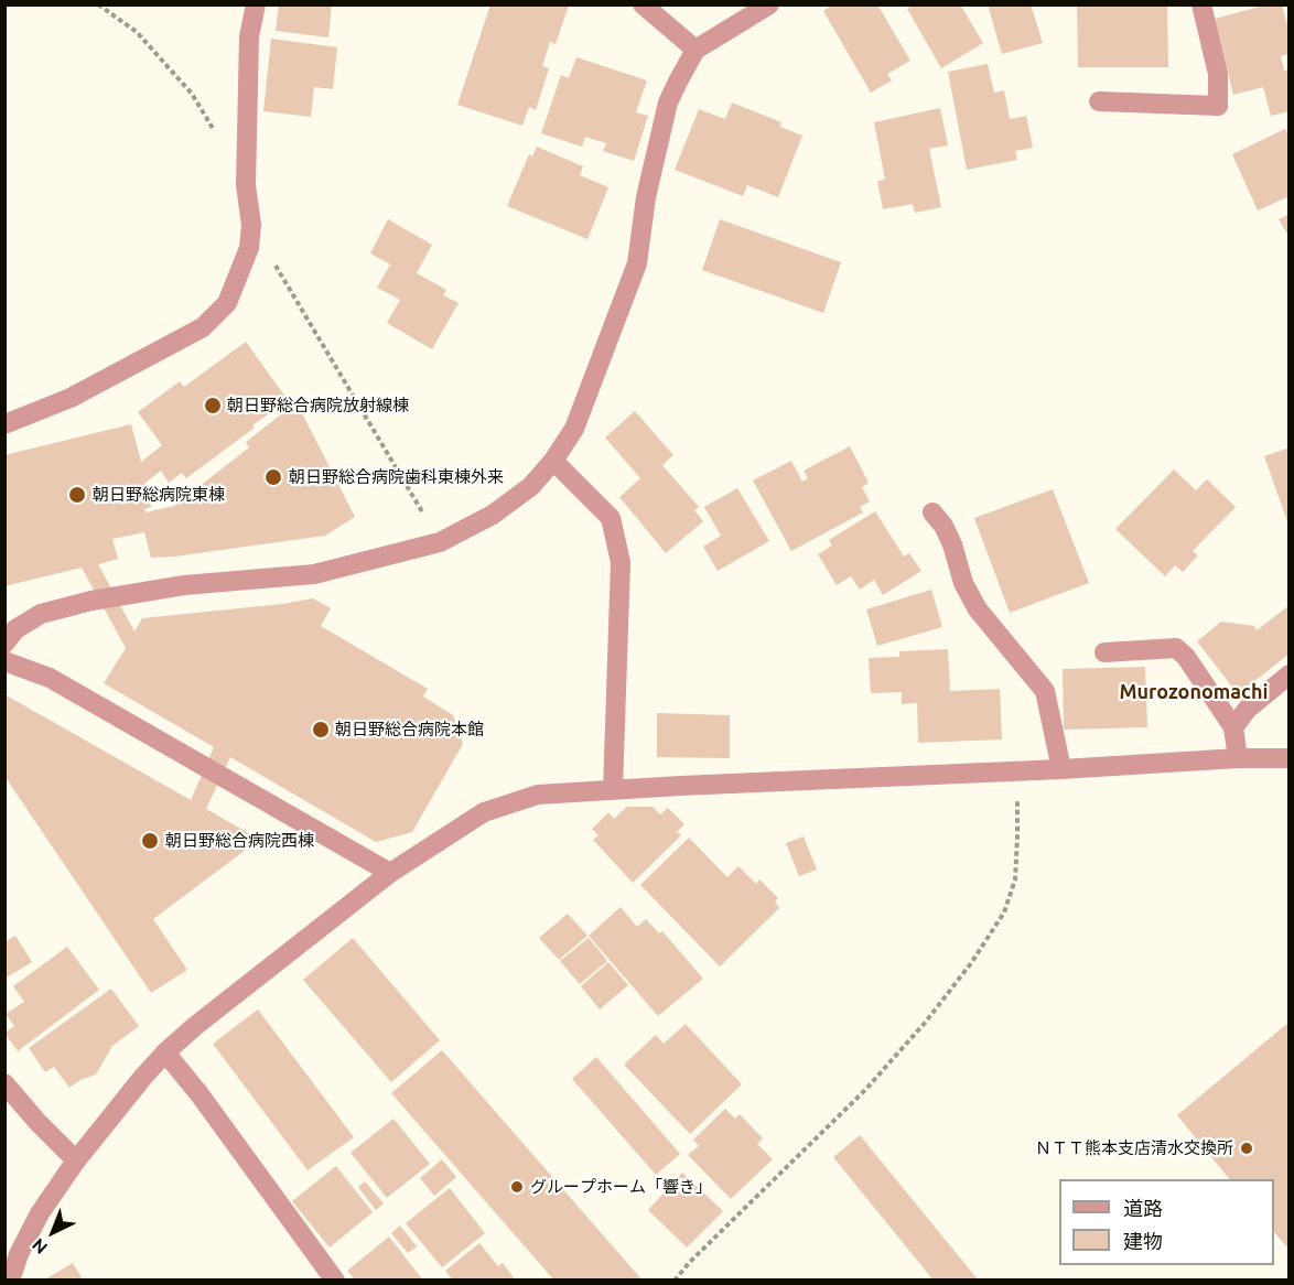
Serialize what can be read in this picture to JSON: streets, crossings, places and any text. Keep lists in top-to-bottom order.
{
  "districts": ["Murozonomachi"],
  "places": [
    "朝日野総合病院放射線棟",
    "朝日野総合病院歯科東棟外来",
    "朝日野総病院東棟",
    "朝日野総合病院本館",
    "朝日野総合病院西棟",
    "ＮＴＴ熊本支店清水交換所",
    "グループホーム「響き」"
  ],
  "legend": ["道路", "建物"],
  "north": "bottom left"
}
